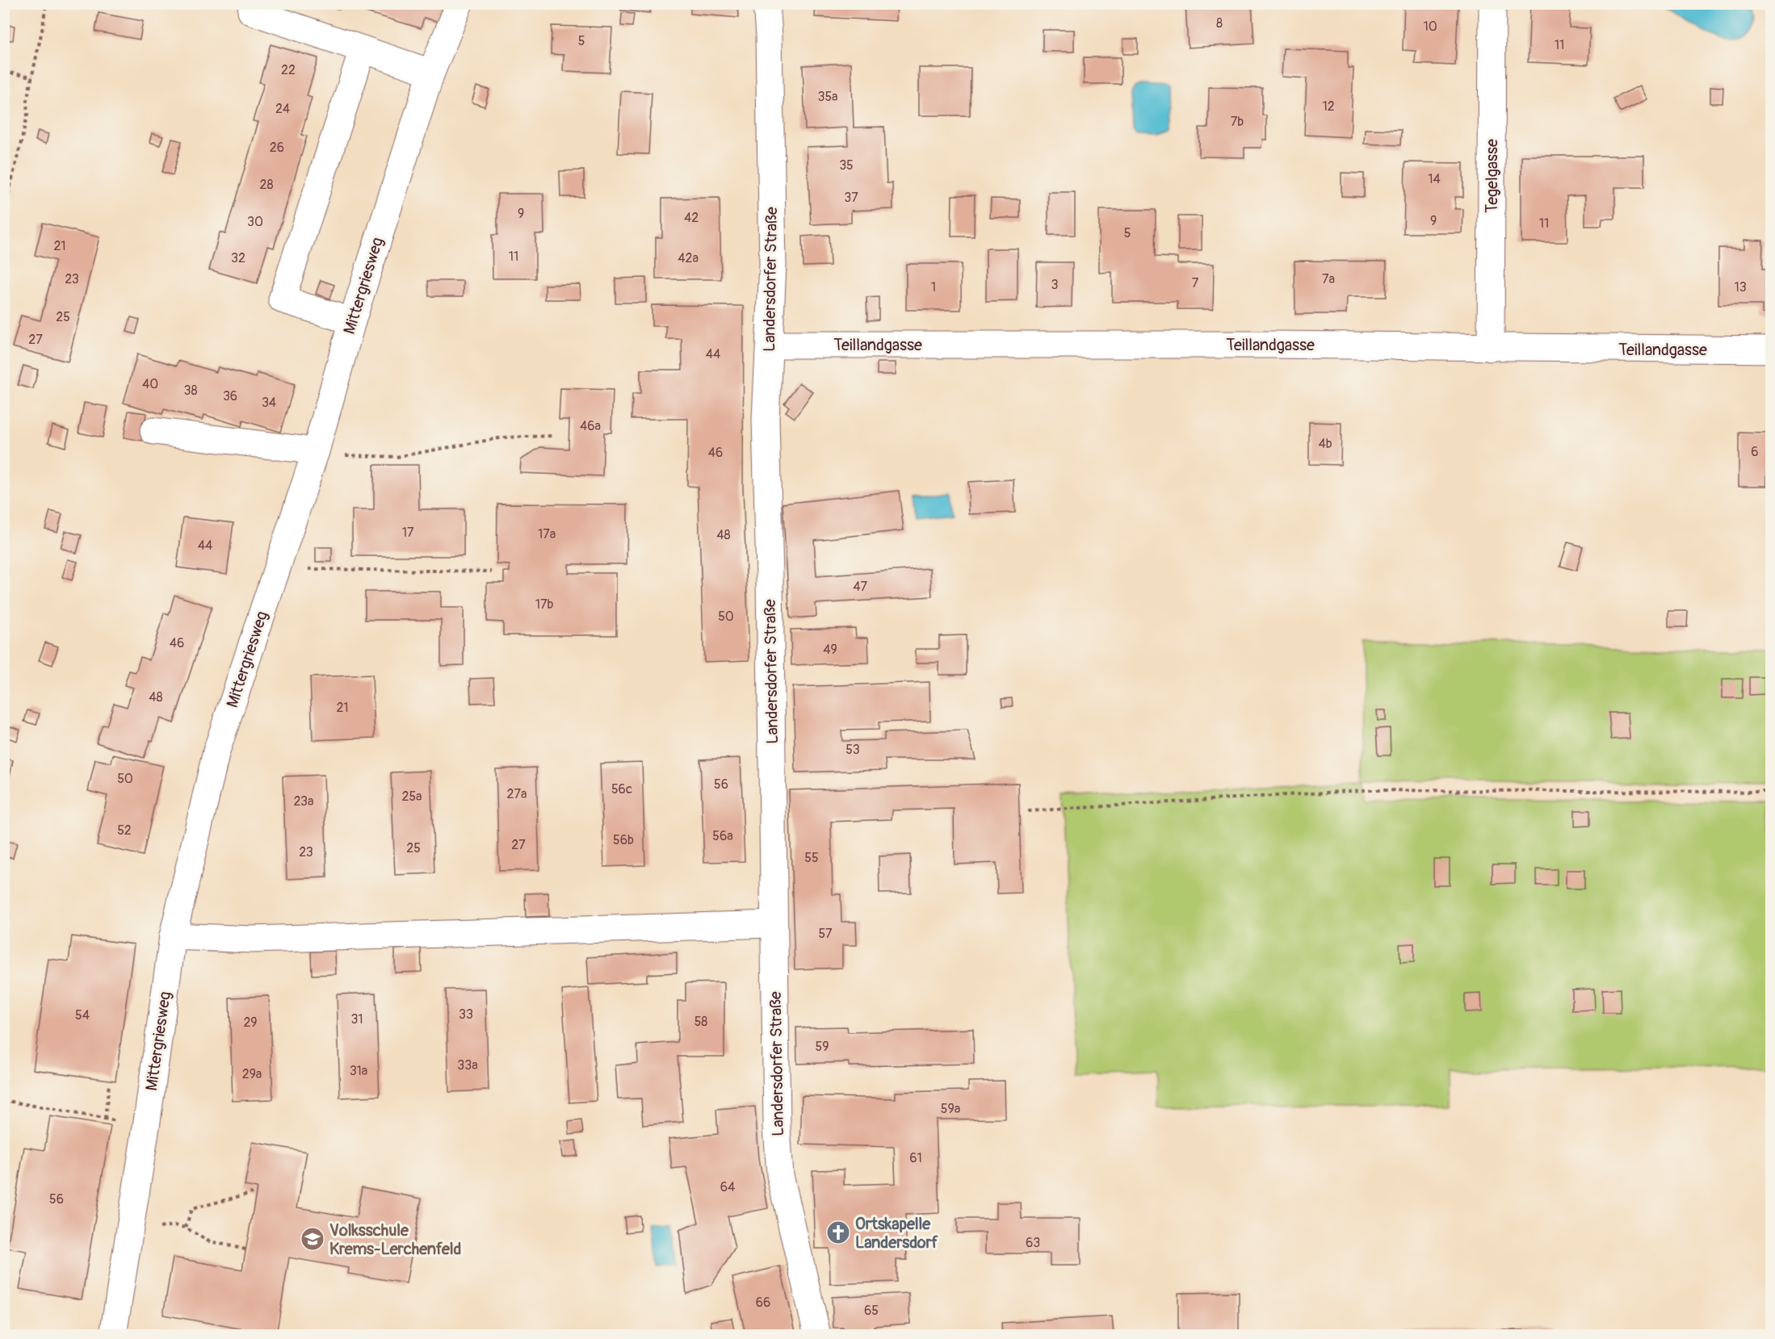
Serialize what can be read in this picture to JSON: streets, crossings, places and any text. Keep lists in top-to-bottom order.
{
  "streets": {
    "street": [
      "Tegelgasse",
      "Landersdorfer Straße",
      "Mittergriesweg",
      "Teillandgasse"
    ]
  },
  "crossings": [
    ["Tegelgasse", "Teillandgasse"],
    ["Landersdorfer Straße", "Teillandgasse"]
  ],
  "places": {
    "church": ["Ortskapelle Landersdorf"],
    "school or university": ["Volksschule Krems-Lerchenfeld"]
  },
  "house_numbers": [
    "8",
    "10",
    "5",
    "11",
    "22",
    "35a",
    "12",
    "24",
    "7b",
    "26",
    "35",
    "14",
    "28",
    "37",
    "9",
    "42",
    "9",
    "30",
    "11",
    "5",
    "21",
    "11",
    "32",
    "42a",
    "23",
    "7a",
    "7",
    "3",
    "1",
    "13",
    "25",
    "27",
    "44",
    "40",
    "38",
    "36",
    "34",
    "46a",
    "4b",
    "6",
    "46",
    "17",
    "17a",
    "48",
    "44",
    "47",
    "17b",
    "50",
    "46",
    "49",
    "48",
    "21",
    "53",
    "50",
    "56",
    "56c",
    "27a",
    "25a",
    "23a",
    "52",
    "56a",
    "56b",
    "27",
    "25",
    "23",
    "55",
    "57",
    "33",
    "54",
    "31",
    "58",
    "29",
    "59",
    "33a",
    "31a",
    "29a",
    "59a",
    "61",
    "64",
    "56",
    "63",
    "66",
    "65"
  ]
}
